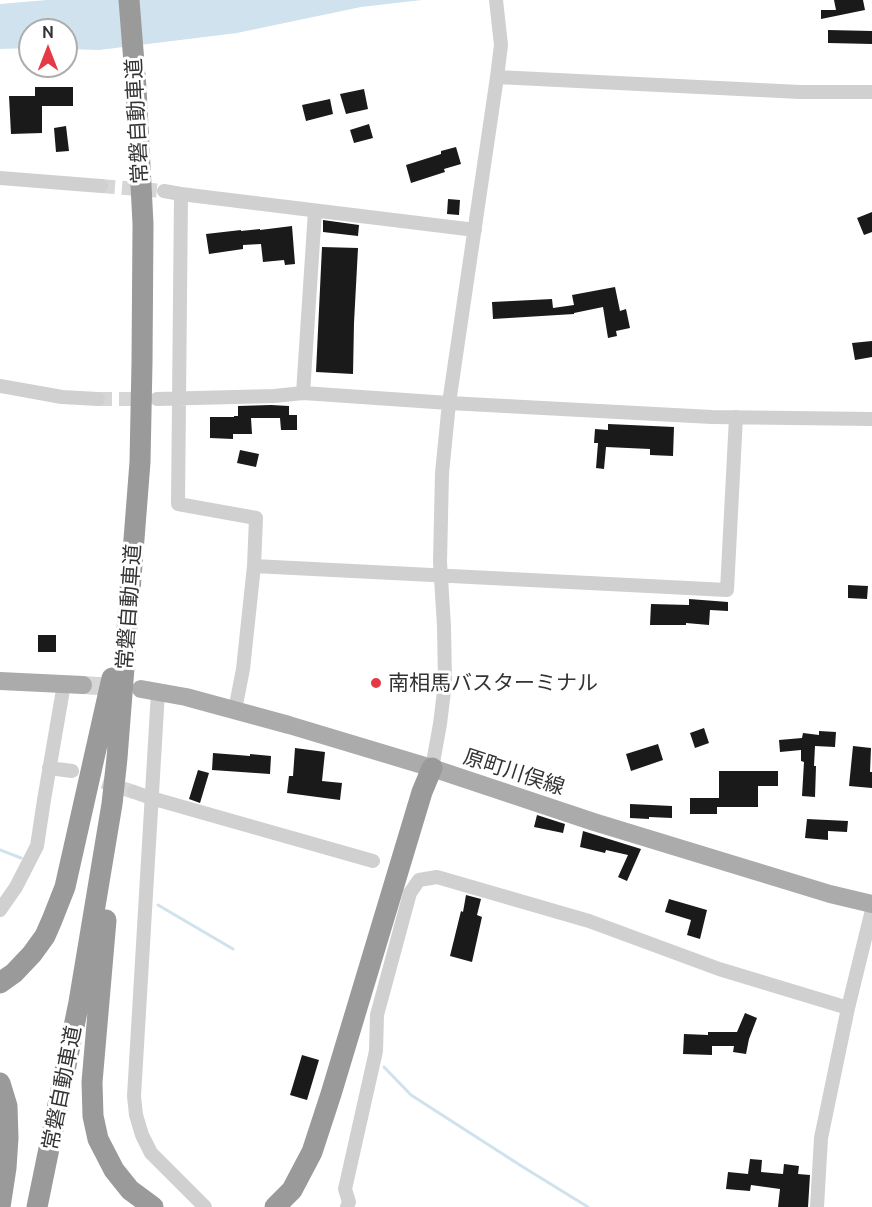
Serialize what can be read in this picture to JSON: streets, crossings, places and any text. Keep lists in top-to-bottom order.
{
  "streets": {
    "highway": ["常磐自動車道"],
    "main road": ["原町川俣線"]
  },
  "places": ["南相馬バスターミナル"],
  "north": "top"
}
